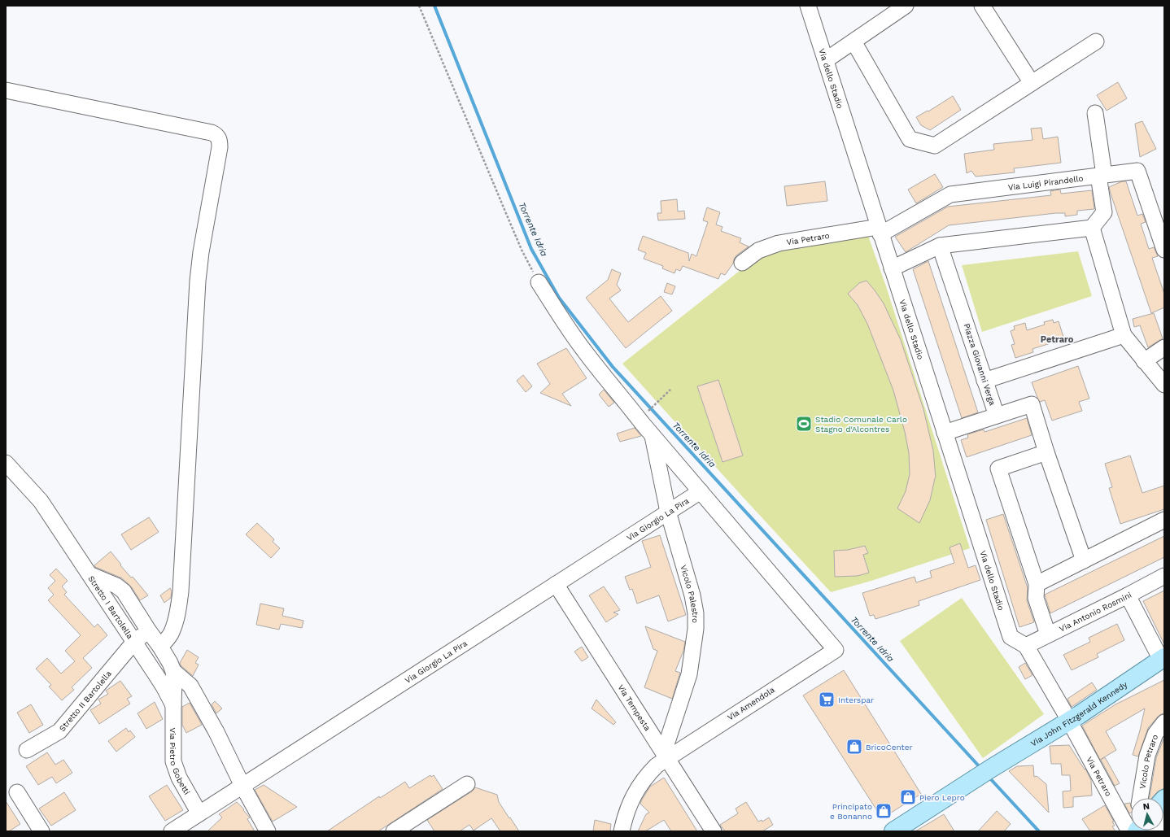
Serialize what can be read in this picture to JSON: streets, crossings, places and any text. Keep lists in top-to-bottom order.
{
  "streets": {
    "main road": ["Via John Fitzgerald Kennedy"],
    "street": [
      "Via dello Stadio",
      "Via Luigi Pirandello",
      "Via Petraro",
      "Piazza Giovanni Verga",
      "Via Giorgio La Pira",
      "Vicolo Palestro",
      "Stretto I Bartolella",
      "Via Antonio Rosmini",
      "Stretto II Bartolella",
      "Via Amendola",
      "Via Tempesta",
      "Via Pietro Gobetti",
      "Vicolo Petraro"
    ]
  },
  "crossings": [
    ["Via dello Stadio", "Via Luigi Pirandello"],
    ["Via dello Stadio", "Via Petraro"],
    ["Via dello Stadio", "Via Antonio Rosmini"],
    ["Via Luigi Pirandello", "Via Petraro"],
    ["Via Petraro", "Via Antonio Rosmini"],
    ["Via Petraro", "Via John Fitzgerald Kennedy"],
    ["Via Giorgio La Pira", "Vicolo Palestro"],
    ["Via Giorgio La Pira", "Stretto I Bartolella"],
    ["Via Giorgio La Pira", "Via Amendola"],
    ["Via Giorgio La Pira", "Via Tempesta"],
    ["Via Giorgio La Pira", "Via Pietro Gobetti"],
    ["Vicolo Palestro", "Via Amendola"],
    ["Vicolo Palestro", "Via Tempesta"],
    ["Stretto I Bartolella", "Stretto II Bartolella"],
    ["Stretto I Bartolella", "Via Pietro Gobetti"],
    ["Via Amendola", "Via Tempesta"]
  ],
  "districts": ["Petraro"],
  "water": ["Torrente Idria"],
  "places": {
    "sports": ["Stadio Comunale Carlo Stagno d'Alcontres"],
    "supermarket": ["Interspar"],
    "shop": ["BricoCenter", "Piero Lepro", "Principato e Bonanno"]
  },
  "north": "top"
}
